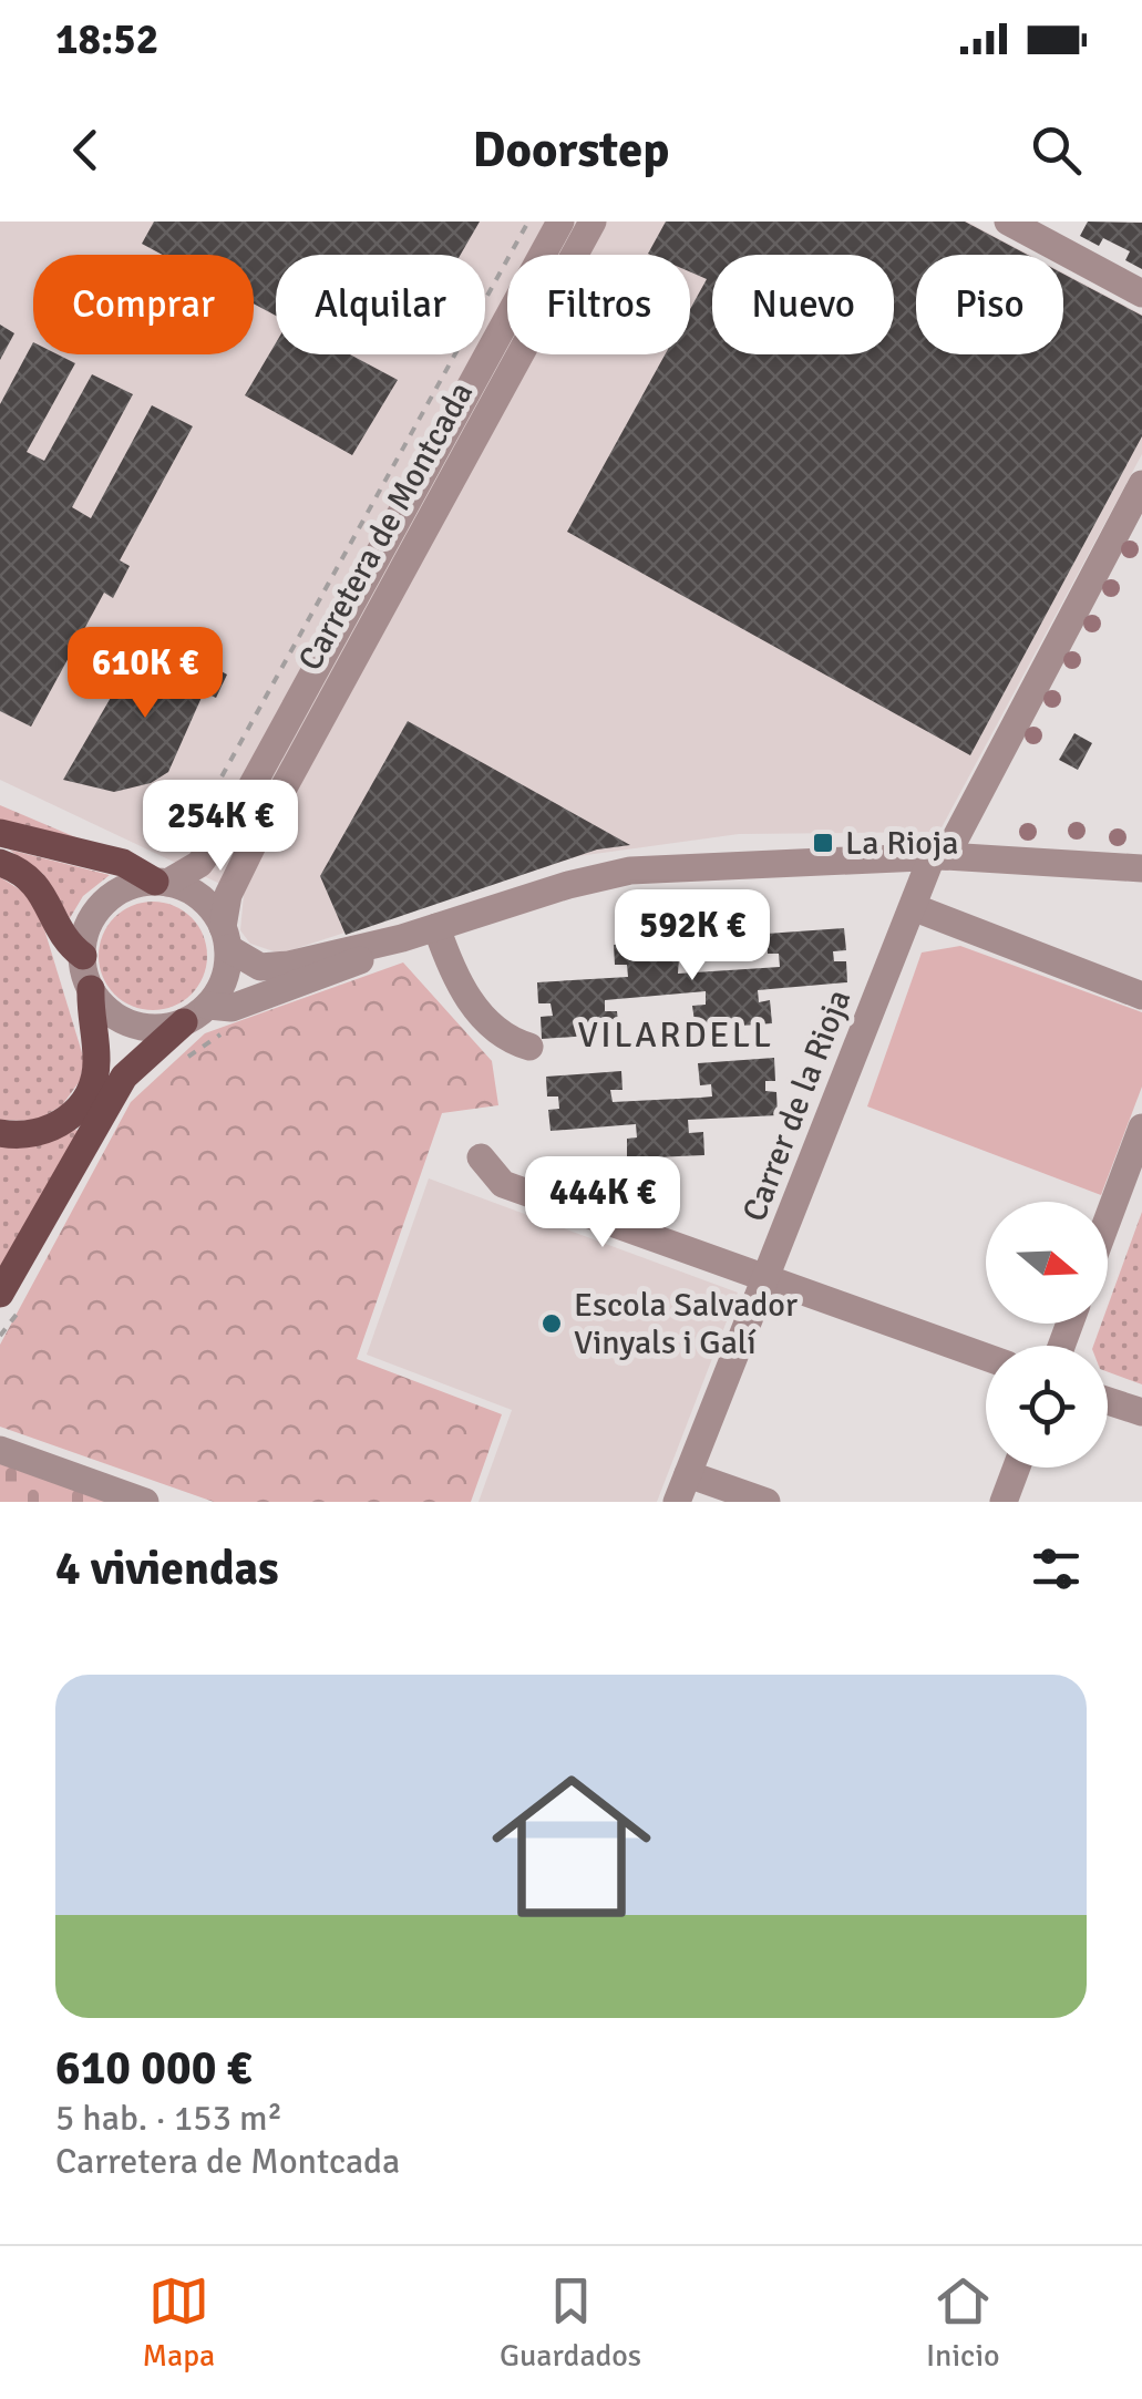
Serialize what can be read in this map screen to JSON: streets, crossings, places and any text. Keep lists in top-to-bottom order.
{
  "streets": {
    "street": ["Carretera de Montcada", "Carrer de la Rioja"]
  },
  "districts": ["VILARDELL"],
  "places": {
    "transit": ["La Rioja"],
    "other": ["Escola Salvador Vinyals i Galí"]
  },
  "north": "right",
  "page": {
    "status": "18:52",
    "header": "Doorstep",
    "chip": [
      "Comprar",
      "Alquilar",
      "Filtros",
      "Nuevo",
      "Piso"
    ],
    "price": [
      "610K €",
      "254K €",
      "592K €",
      "444K €"
    ],
    "heading": "4 viviendas",
    "list": [
      {
        "name": "610 000 €",
        "note": "5 hab. · 153 m² · Carretera de Montcada"
      }
    ],
    "tabs": ["Mapa", "Guardados", "Inicio"]
  }
}
